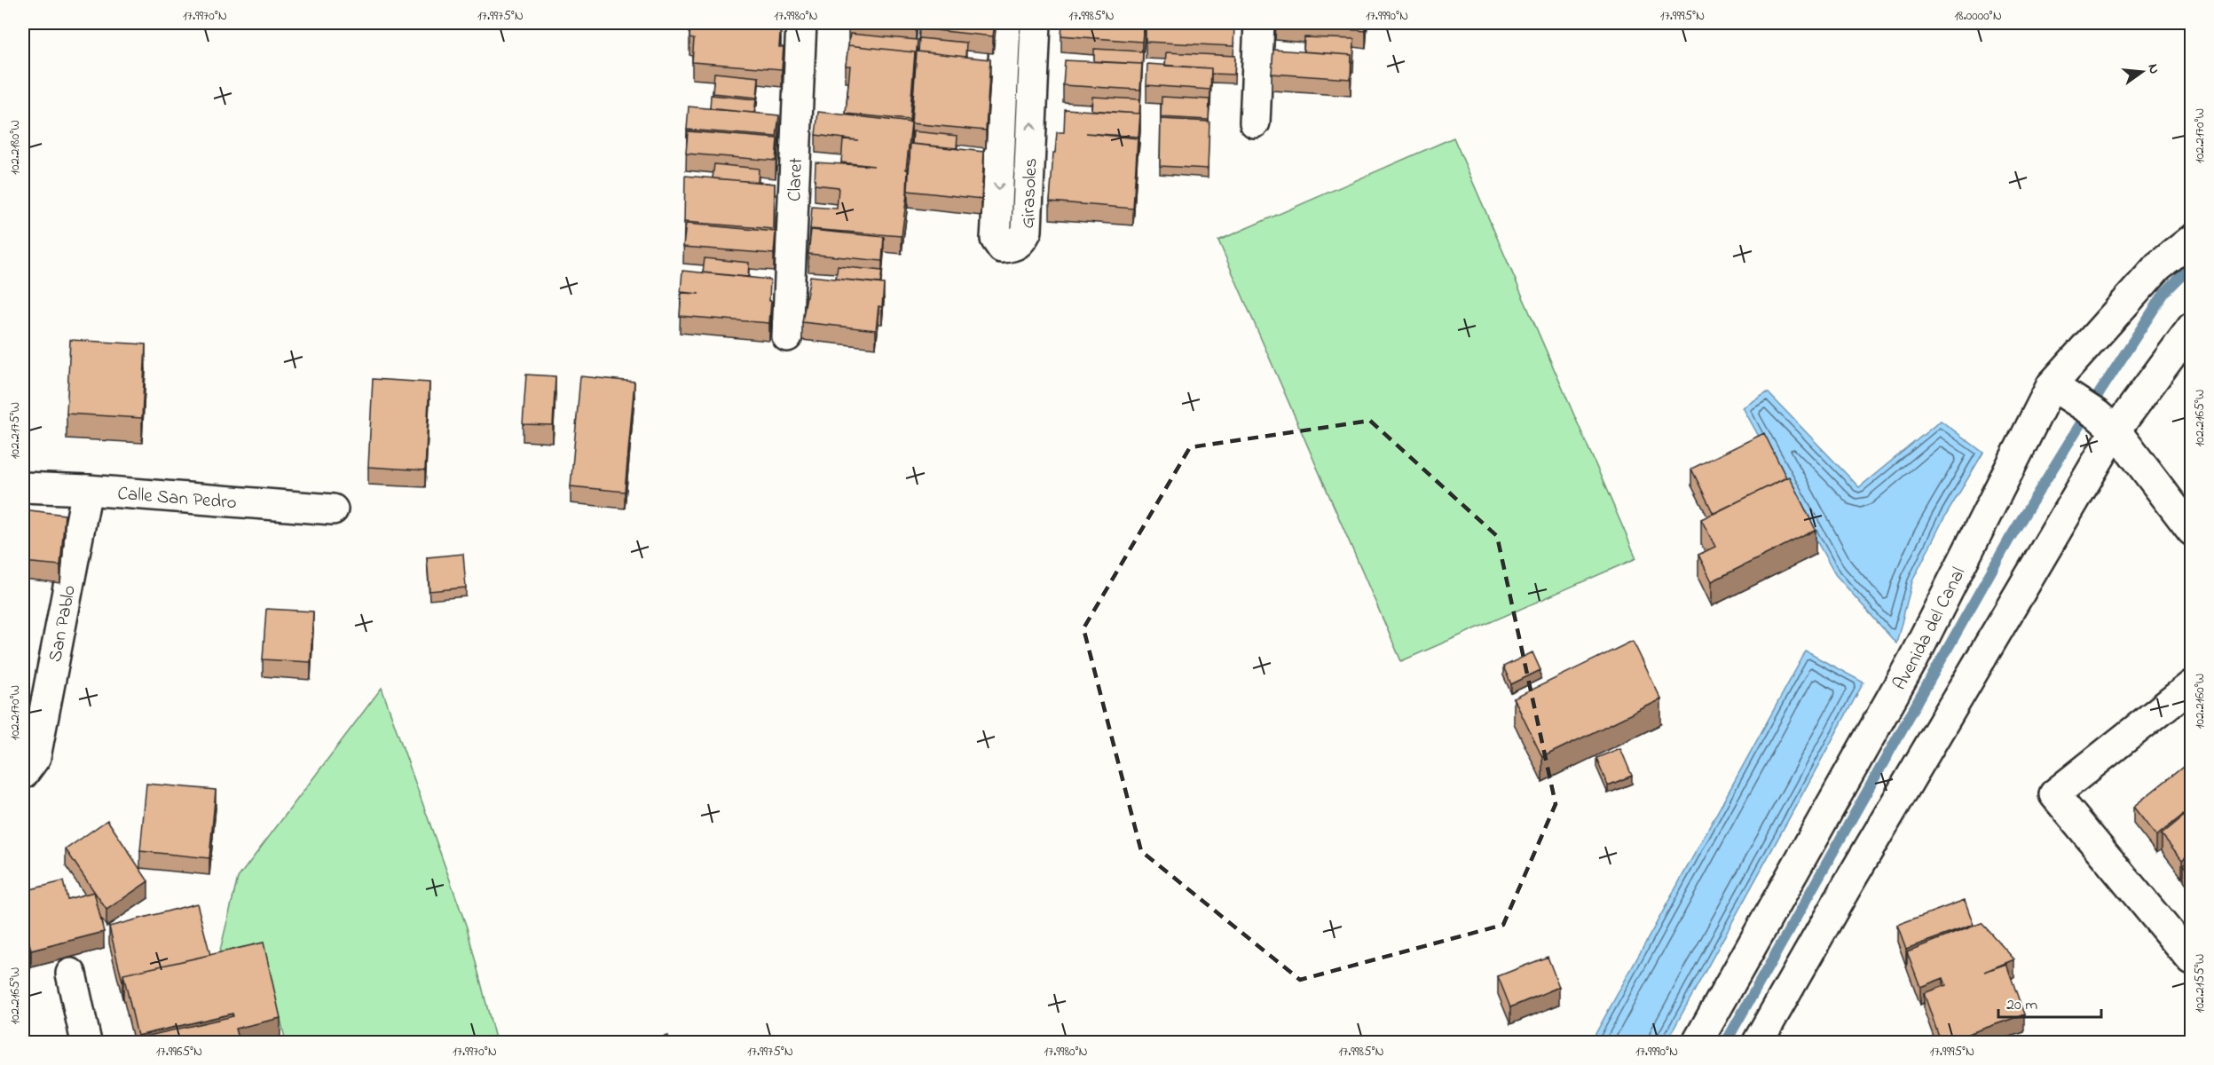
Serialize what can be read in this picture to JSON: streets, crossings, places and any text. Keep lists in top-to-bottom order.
{
  "streets": {
    "street": [
      "Claret",
      "Girasoles",
      "Calle San Pedro",
      "San Pablo",
      "Avenida del Canal"
    ]
  },
  "crossings": [
    ["Calle San Pedro", "San Pablo"]
  ],
  "scale_bar": "20 m",
  "north": "right",
  "coordinates": [
    "17.9970°N",
    "17.9975°N",
    "17.9980°N",
    "17.9985°N",
    "17.9990°N",
    "17.9995°N",
    "18.0000°N",
    "102.2170°W",
    "102.2180°W",
    "102.2165°W",
    "102.2175°W",
    "102.2160°W",
    "102.2155°W",
    "17.9965°N"
  ]
}
